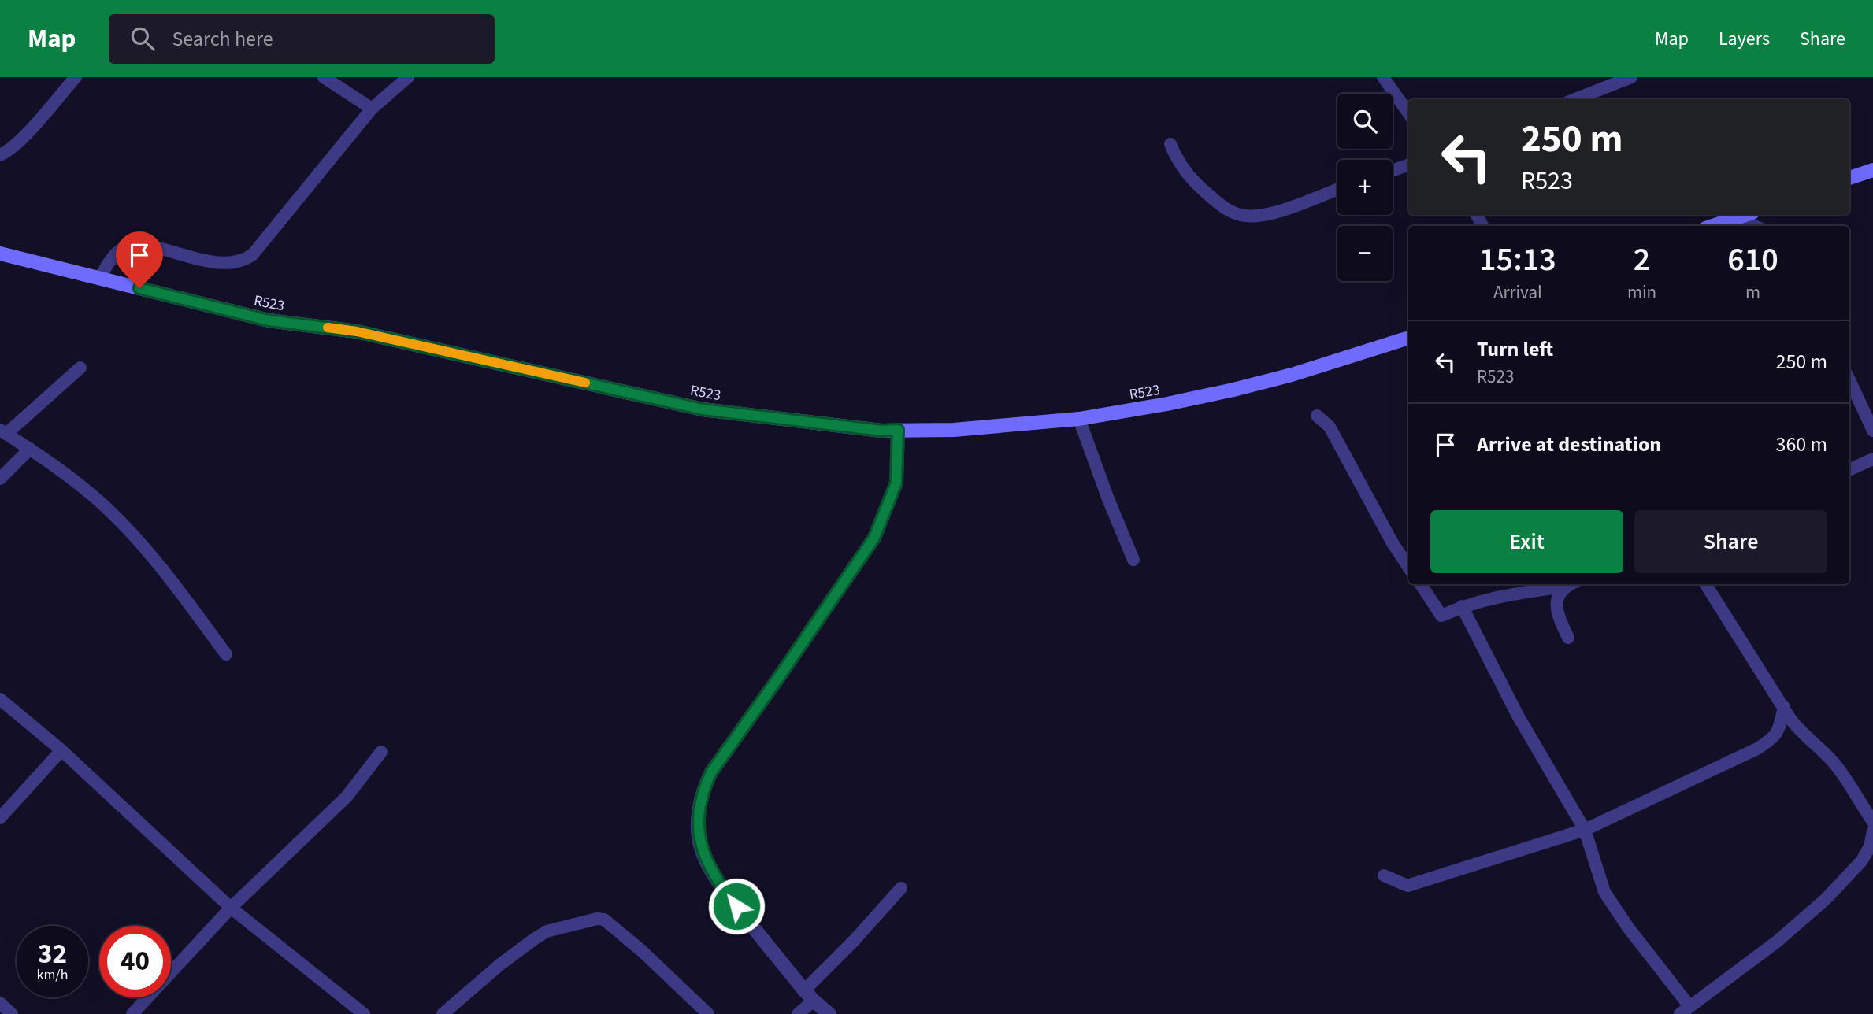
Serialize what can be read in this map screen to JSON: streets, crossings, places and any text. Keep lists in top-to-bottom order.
{
  "streets": {
    "main road": ["R523"]
  },
  "page": {
    "header": "Map",
    "search": "Search here",
    "nav": ["Map", "Layers", "Share"],
    "map_buttons": ["+", "−"],
    "turn": ["250 m", "R523"],
    "eta": [
      "15:13",
      "Arrival",
      "2",
      "min",
      "610",
      "m"
    ],
    "list": [
      {
        "name": "Turn left",
        "note": "R523",
        "value": "250 m"
      },
      {
        "name": "Arrive at destination",
        "value": "360 m"
      }
    ],
    "buttons": ["Exit", "Share"],
    "speed": "32 km/h",
    "limit": "40"
  }
}
